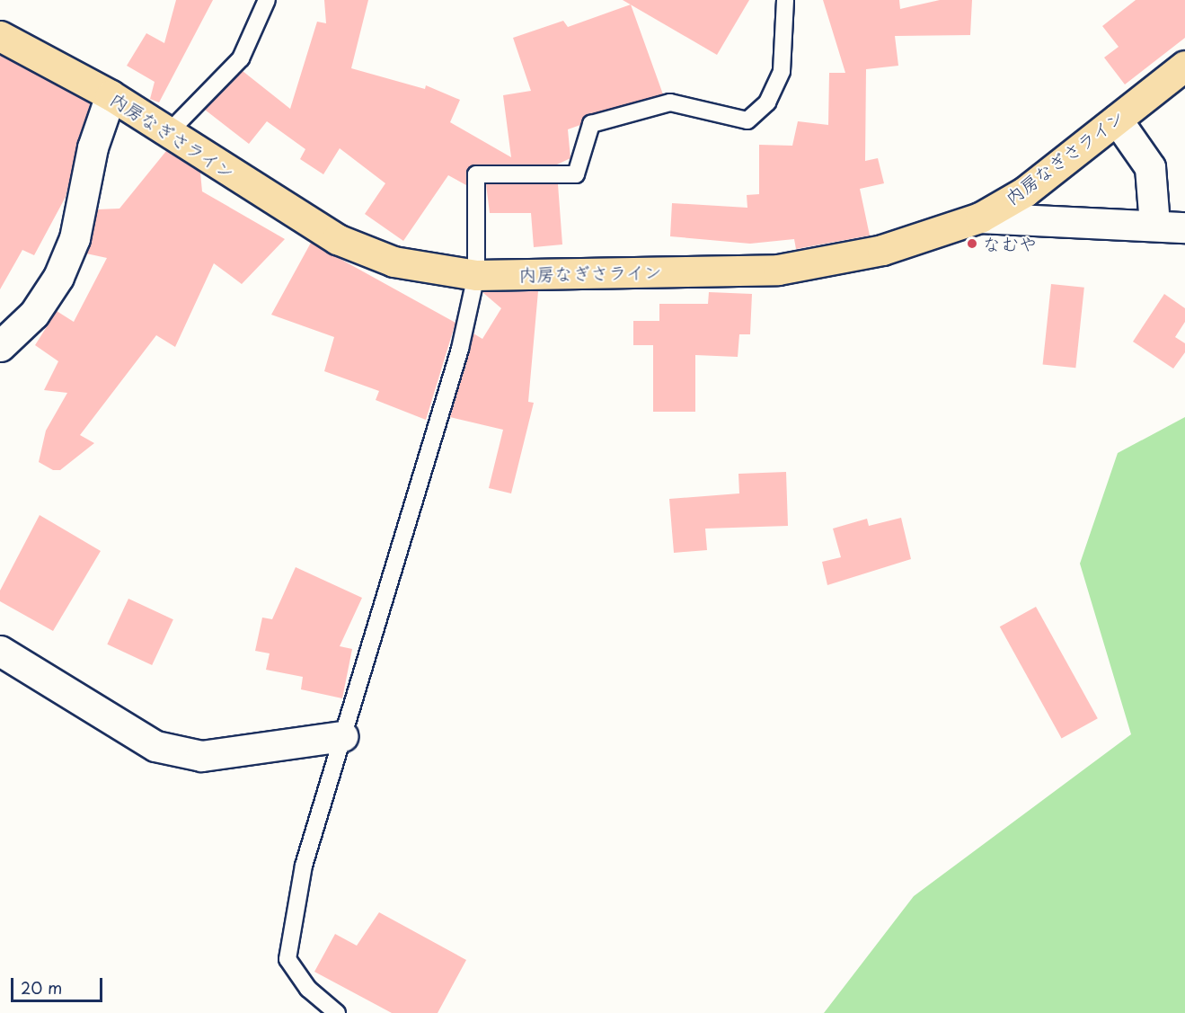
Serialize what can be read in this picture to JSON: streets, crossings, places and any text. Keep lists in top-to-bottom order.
{
  "streets": {
    "highway": ["内房なぎさライン"]
  },
  "places": ["なむや"],
  "scale_bar": "20 m"
}
